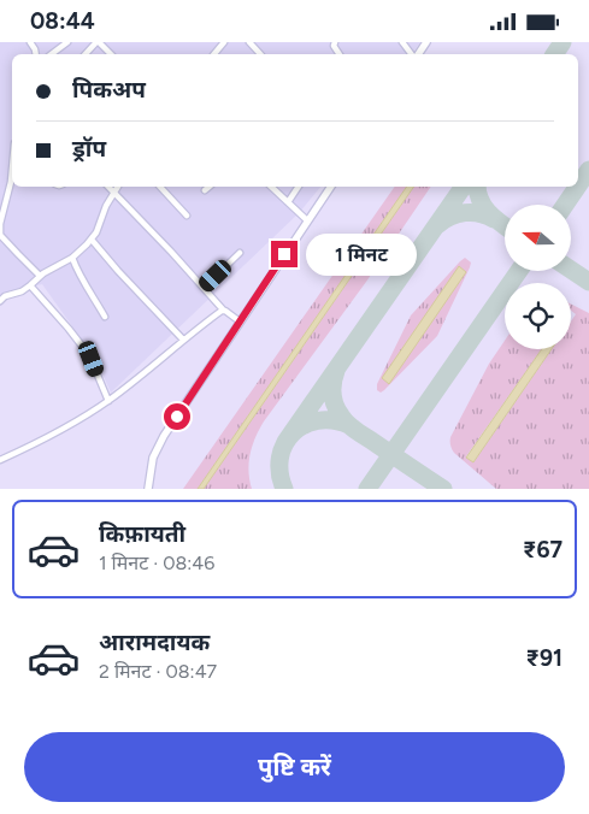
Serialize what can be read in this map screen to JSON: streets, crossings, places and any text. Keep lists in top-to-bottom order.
{
  "north": "left",
  "page": {
    "status": "08:44",
    "banner": ["पिकअप", "ड्रॉप"],
    "bubble": "1 मिनट",
    "list": [
      {
        "name": "किफ़ायती",
        "note": "1 मिनट · 08:46",
        "value": "₹67"
      },
      {
        "name": "आरामदायक",
        "note": "2 मिनट · 08:47",
        "value": "₹91"
      }
    ],
    "buttons": "पुष्टि करें"
  }
}
